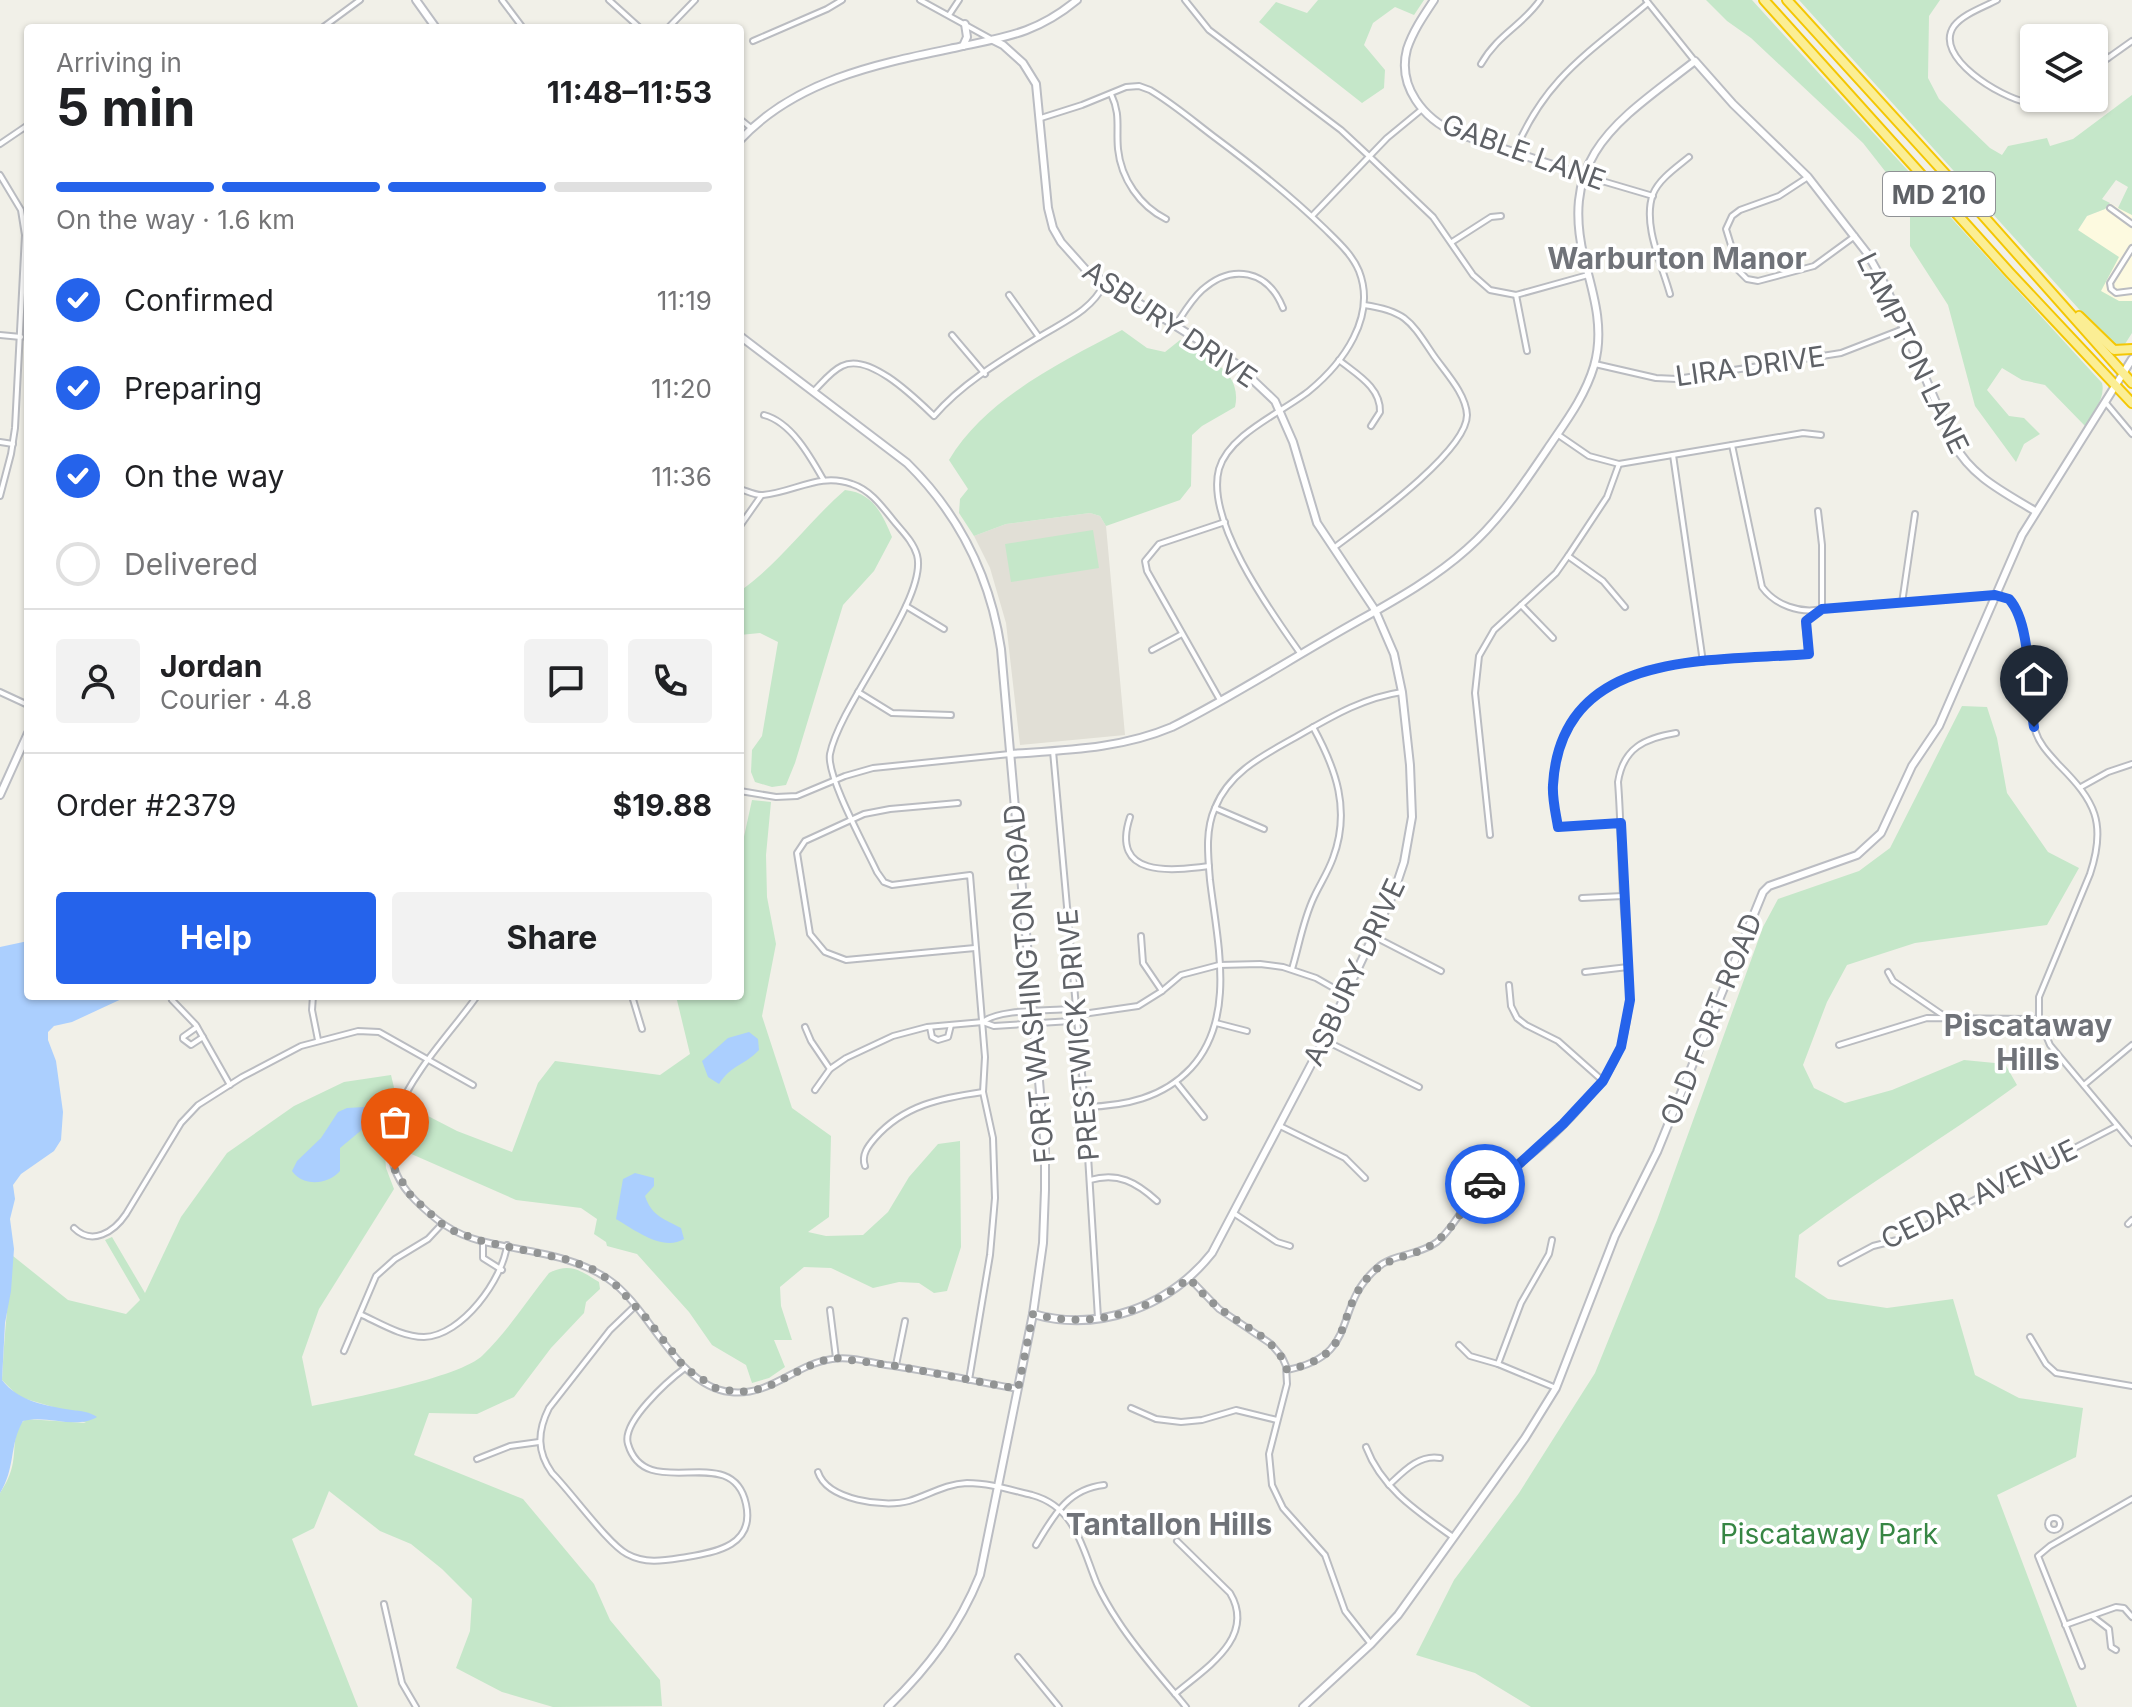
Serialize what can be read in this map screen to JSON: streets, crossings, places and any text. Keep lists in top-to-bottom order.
{
  "streets": {
    "highway": ["MD 210"],
    "street": [
      "GABLE LANE",
      "ASBURY DRIVE",
      "LAMPTON LANE",
      "LIRA DRIVE",
      "FORT WASHINGTON ROAD",
      "OLD FORT ROAD",
      "PRESTWICK DRIVE",
      "CEDAR AVENUE"
    ]
  },
  "crossings": [
    ["MD 210", "OLD FORT ROAD"],
    ["ASBURY DRIVE", "FORT WASHINGTON ROAD"],
    ["ASBURY DRIVE", "PRESTWICK DRIVE"],
    ["LAMPTON LANE", "LIRA DRIVE"],
    ["LAMPTON LANE", "OLD FORT ROAD"]
  ],
  "districts": ["Warburton Manor", "Piscataway Hills", "Tantallon Hills"],
  "parks": ["Piscataway Park"],
  "page": {
    "heading": ["5 min", "Arriving in", "11:48–11:53"],
    "panel": [
      "Jordan",
      "Courier · 4.8",
      "Order #2379",
      "$19.88"
    ],
    "bar": "On the way · 1.6 km",
    "list": [
      ["Confirmed", "11:19"],
      ["Preparing", "11:20"],
      ["On the way", "11:36"],
      "Delivered"
    ],
    "buttons": ["Help", "Share"]
  }
}
